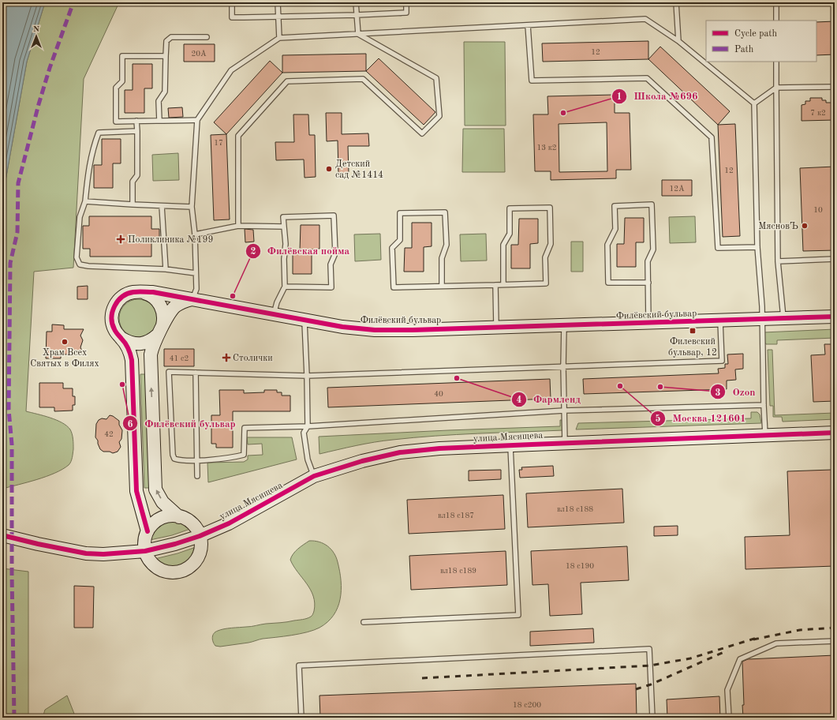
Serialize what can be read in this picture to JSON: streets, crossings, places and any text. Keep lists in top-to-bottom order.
{
  "streets": {
    "street": ["Филёвский бульвар", "улица Мясищева"]
  },
  "places": {
    "other": [
      "Школа №696",
      "Детский сад №1414",
      "МясновЪ",
      "Филёвская пойма",
      "Храм Всех Святых в Филях",
      "Фармленд",
      "Филёвский бульвар",
      "Москва 121601",
      "Ozon"
    ],
    "health": ["Поликлиника №199", "Столички"],
    "transit": ["Филевский бульвар, 12"]
  },
  "house_numbers": [
    "12",
    "20А",
    "7 к2",
    "17",
    "13 к2",
    "12",
    "12А",
    "10",
    "41 с2",
    "40",
    "42",
    "вл18 с188",
    "вл18 с187",
    "18 с190",
    "вл18 с189",
    "18 с200"
  ],
  "legend": ["Cycle path", "Path"],
  "north": "top"
}
